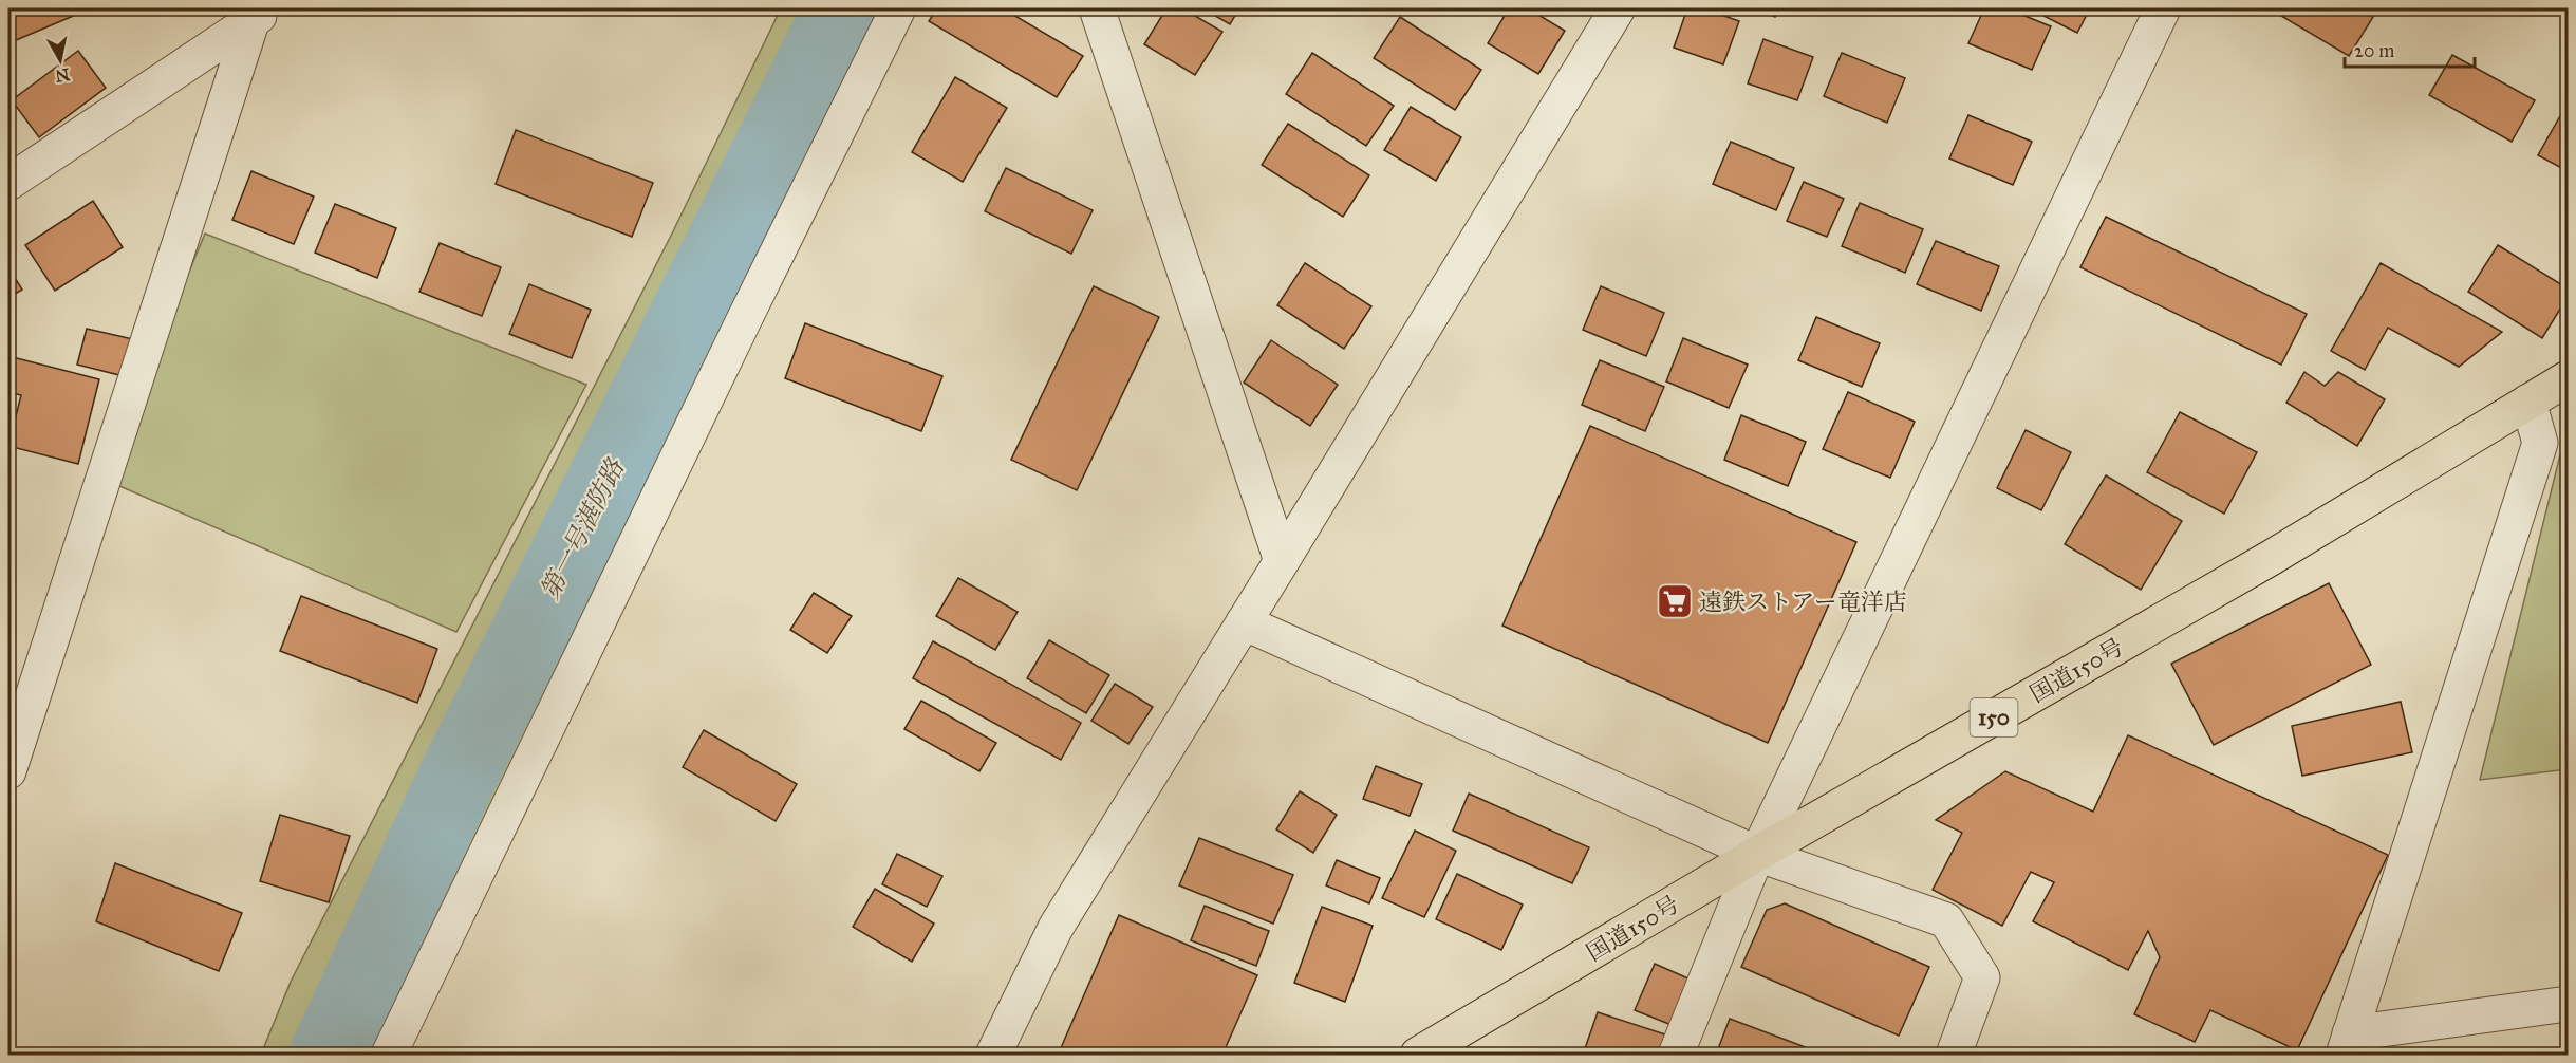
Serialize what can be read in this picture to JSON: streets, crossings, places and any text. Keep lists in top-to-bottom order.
{
  "streets": {
    "highway": ["国道150号", "150"]
  },
  "water": ["第一号湛防路"],
  "places": {
    "supermarket": ["遠鉄ストアー竜洋店"]
  },
  "scale_bar": "20 m",
  "north": "bottom"
}
